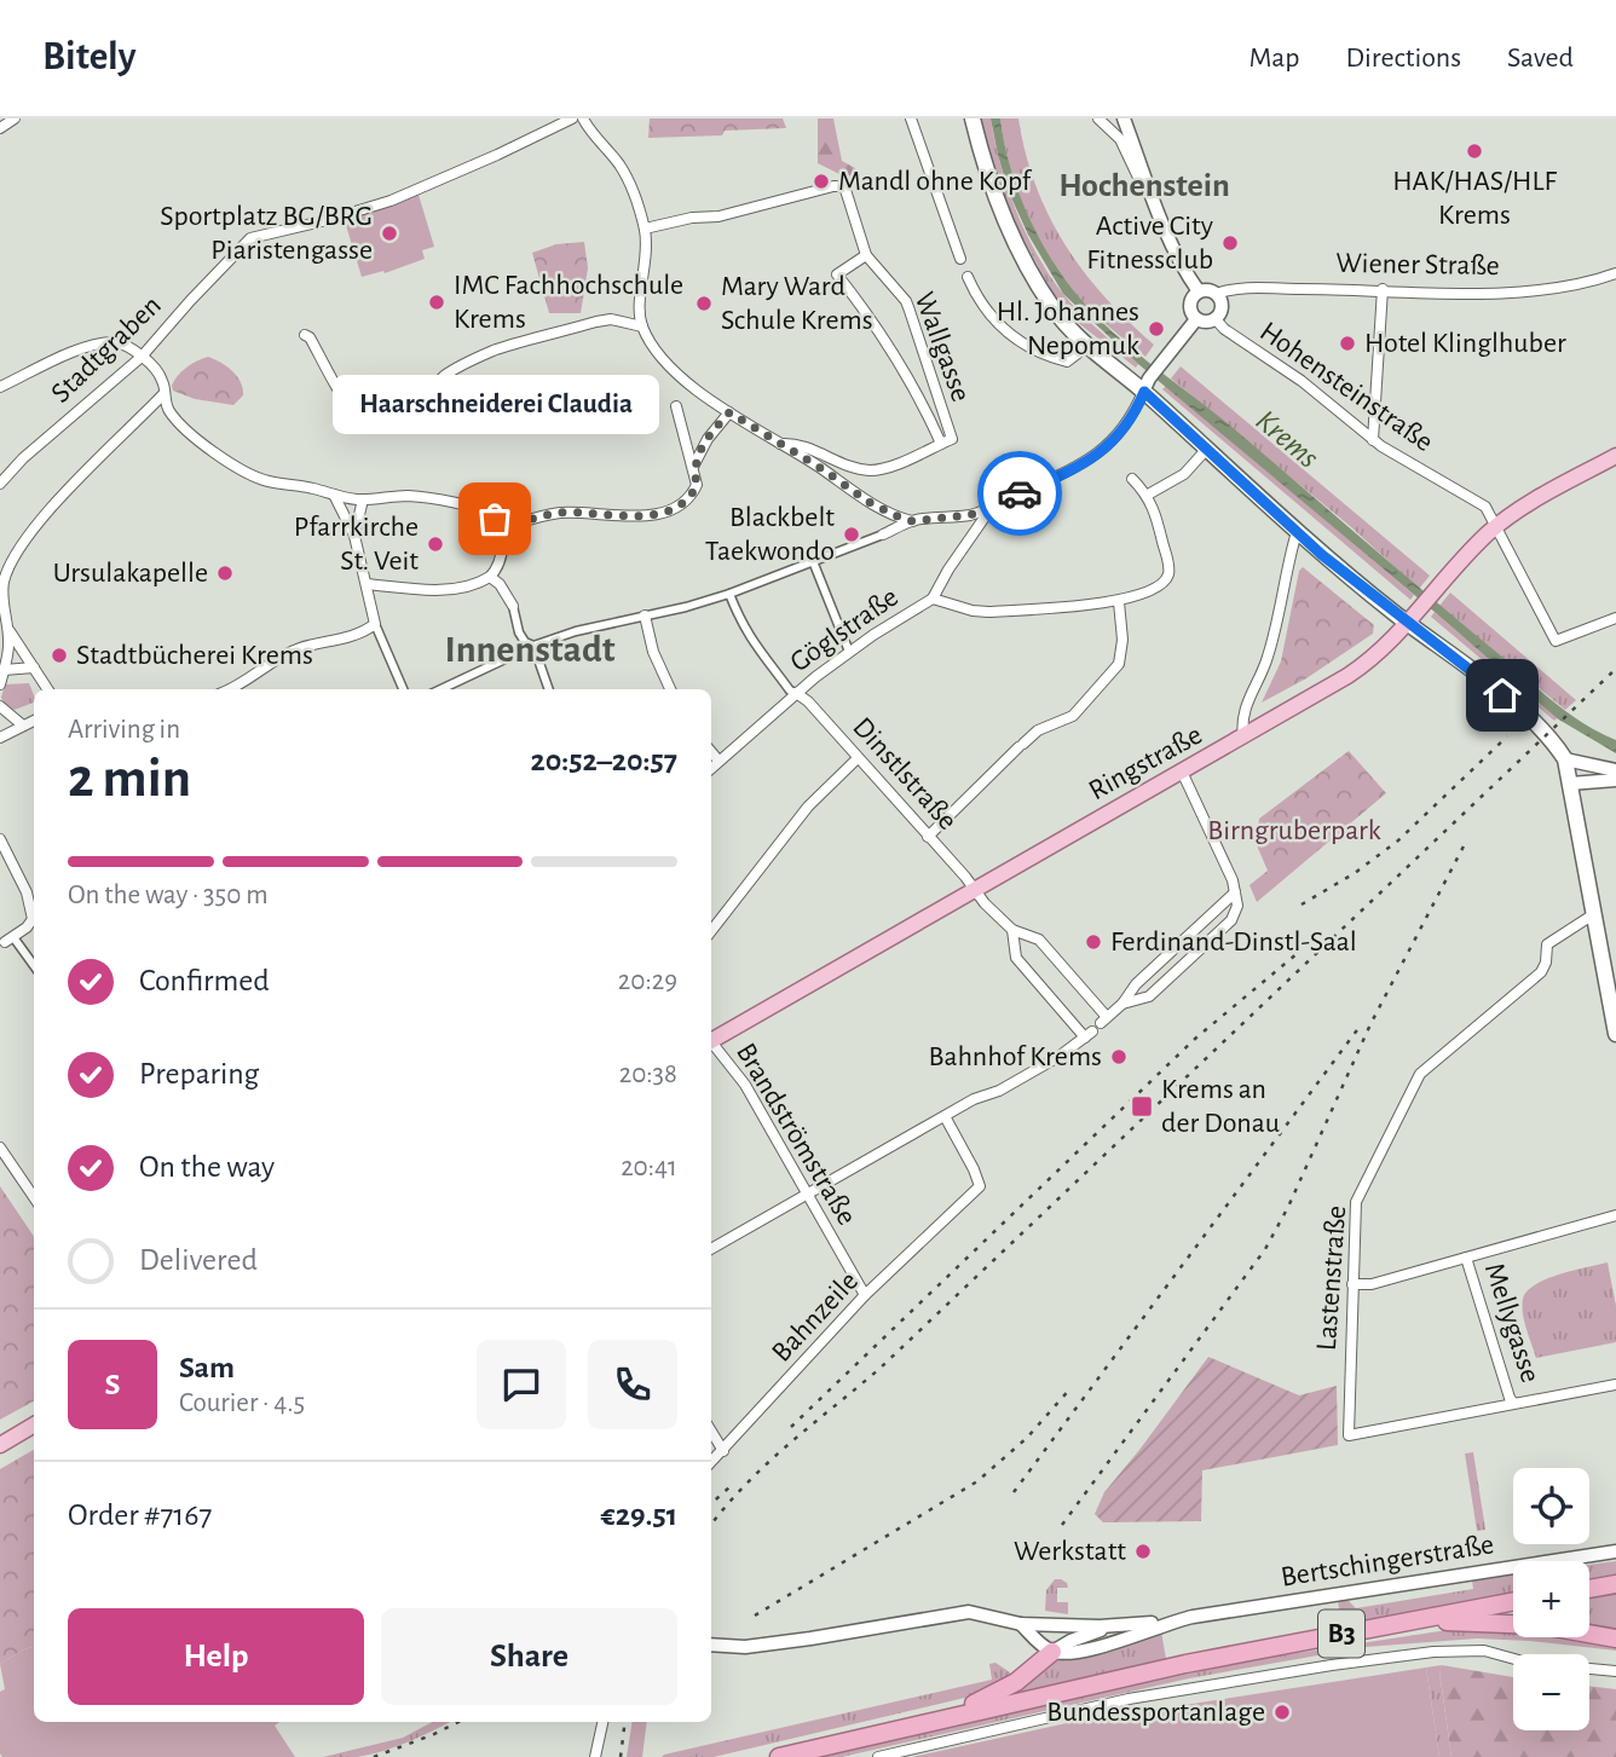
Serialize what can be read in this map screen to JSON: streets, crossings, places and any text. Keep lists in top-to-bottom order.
{
  "streets": {
    "highway": ["B3"],
    "main road": ["Ringstraße"],
    "street": [
      "Wiener Straße",
      "Wallgasse",
      "Stadtgraben",
      "Hohensteinstraße",
      "Göglstraße",
      "Dinstlstraße",
      "Brandströmstraße",
      "Lastenstraße",
      "Bahnzeile",
      "Mellygasse",
      "Bertschingerstraße"
    ]
  },
  "crossings": [
    ["Wiener Straße", "Hohensteinstraße"],
    ["Göglstraße", "Dinstlstraße"],
    ["Ringstraße", "Dinstlstraße"],
    ["Brandströmstraße", "Bahnzeile"],
    ["Lastenstraße", "Mellygasse"]
  ],
  "districts": ["Hochenstein", "Innenstadt"],
  "water": ["Krems"],
  "parks": ["Birngruberpark"],
  "places": {
    "other": [
      "HAK/HAS/HLF Krems",
      "Mandl ohne Kopf",
      "Sportplatz BG/BRG Piaristengasse",
      "Active City Fitnessclub",
      "IMC Fachhochschule Krems",
      "Mary Ward Schule Krems",
      "Hl. Johannes Nepomuk",
      "Hotel Klinglhuber",
      "Haarschneiderei Claudia",
      "Blackbelt Taekwondo",
      "Pfarrkirche St. Veit",
      "Ursulakapelle",
      "Stadtbücherei Krems",
      "Ferdinand-Dinstl-Saal",
      "Bahnhof Krems",
      "Werkstatt",
      "Bundessportanlage"
    ],
    "transit": ["Krems an der Donau"]
  },
  "page": {
    "header": "Bitely",
    "nav": ["Map", "Directions", "Saved"],
    "bubble": "Haarschneiderei Claudia",
    "heading": ["2 min", "Arriving in", "20:52–20:57"],
    "panel": [
      "Sam",
      "Courier · 4.5",
      "Order #7167",
      "€29.51"
    ],
    "bar": "On the way · 350 m",
    "list": [
      ["Confirmed", "20:29"],
      ["Preparing", "20:38"],
      ["On the way", "20:41"],
      "Delivered"
    ],
    "round": "S",
    "map_buttons": ["+", "−"],
    "buttons": ["Help", "Share"]
  }
}
